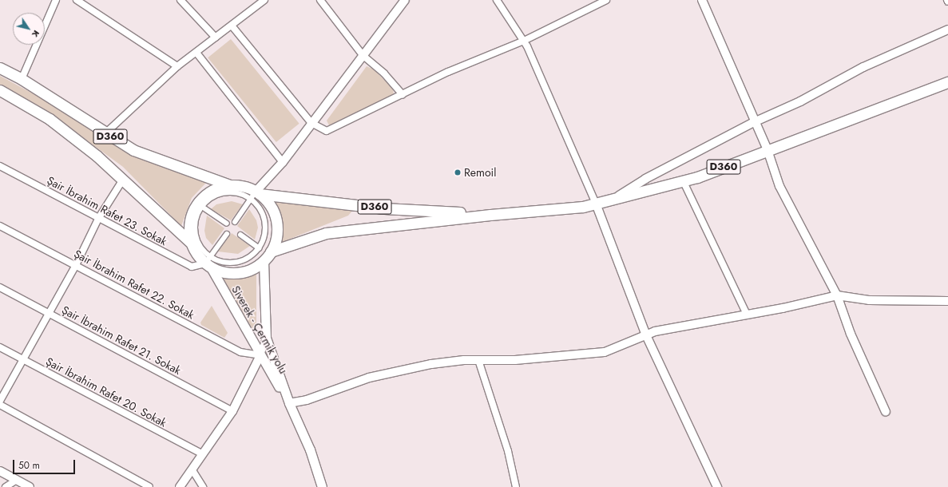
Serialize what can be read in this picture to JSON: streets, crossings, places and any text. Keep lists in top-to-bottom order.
{
  "streets": {
    "main road": ["D360", "Siverek - Çermik yolu"],
    "street": [
      "Şair İbrahim Rafet 23. Sokak",
      "Şair İbrahim Rafet 22. Sokak",
      "Şair İbrahim Rafet 21. Sokak",
      "Şair İbrahim Rafet 20. Sokak"
    ]
  },
  "crossings": [
    ["D360", "Şair İbrahim Rafet 23. Sokak"],
    ["D360", "Siverek - Çermik yolu"],
    ["Şair İbrahim Rafet 23. Sokak", "Siverek - Çermik yolu"],
    ["Şair İbrahim Rafet 22. Sokak", "Siverek - Çermik yolu"]
  ],
  "places": ["Remoil"],
  "scale_bar": "50 m",
  "north": "bottom right"
}
